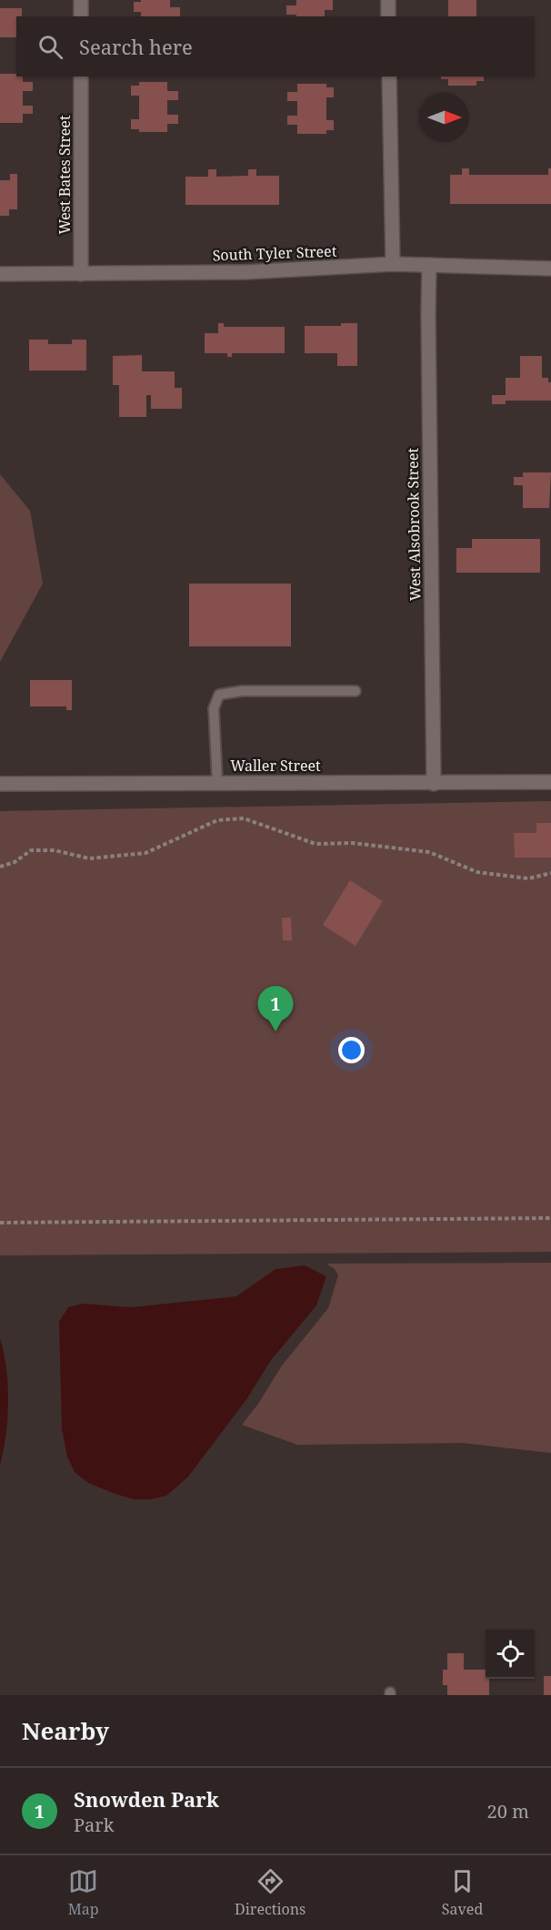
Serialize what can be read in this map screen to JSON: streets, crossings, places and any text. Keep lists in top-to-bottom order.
{
  "streets": {
    "street": [
      "West Bates Street",
      "South Tyler Street",
      "West Alsobrook Street",
      "Waller Street"
    ]
  },
  "crossings": [
    ["West Bates Street", "South Tyler Street"],
    ["South Tyler Street", "West Alsobrook Street"],
    ["West Alsobrook Street", "Waller Street"]
  ],
  "north": "right",
  "page": {
    "search": "Search here",
    "pins": "1",
    "heading": "Nearby",
    "list": [
      {
        "mark": "1",
        "name": "Snowden Park",
        "note": "Park",
        "value": "20 m"
      }
    ],
    "nav": ["Map", "Directions", "Saved"]
  }
}
